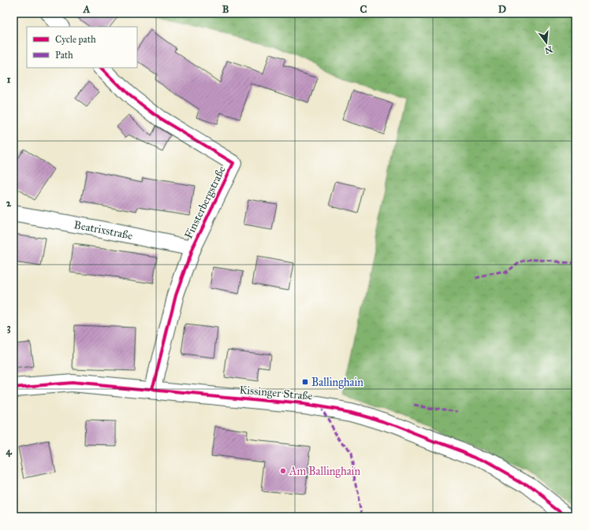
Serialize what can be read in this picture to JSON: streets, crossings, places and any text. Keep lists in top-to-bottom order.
{
  "streets": {
    "street": ["Finsterbergstraße", "Beatrixstraße", "Kissinger Straße"]
  },
  "crossings": [
    ["Finsterbergstraße", "Beatrixstraße"],
    ["Finsterbergstraße", "Kissinger Straße"]
  ],
  "places": {
    "transit": ["Ballinghain"],
    "other": ["Am Ballinghain"]
  },
  "legend": ["Cycle path", "Path"],
  "north": "bottom",
  "grid": {
    "columns": [
      "A",
      "B",
      "C",
      "D"
    ],
    "rows": [
      "1",
      "2",
      "3",
      "4"
    ]
  }
}
